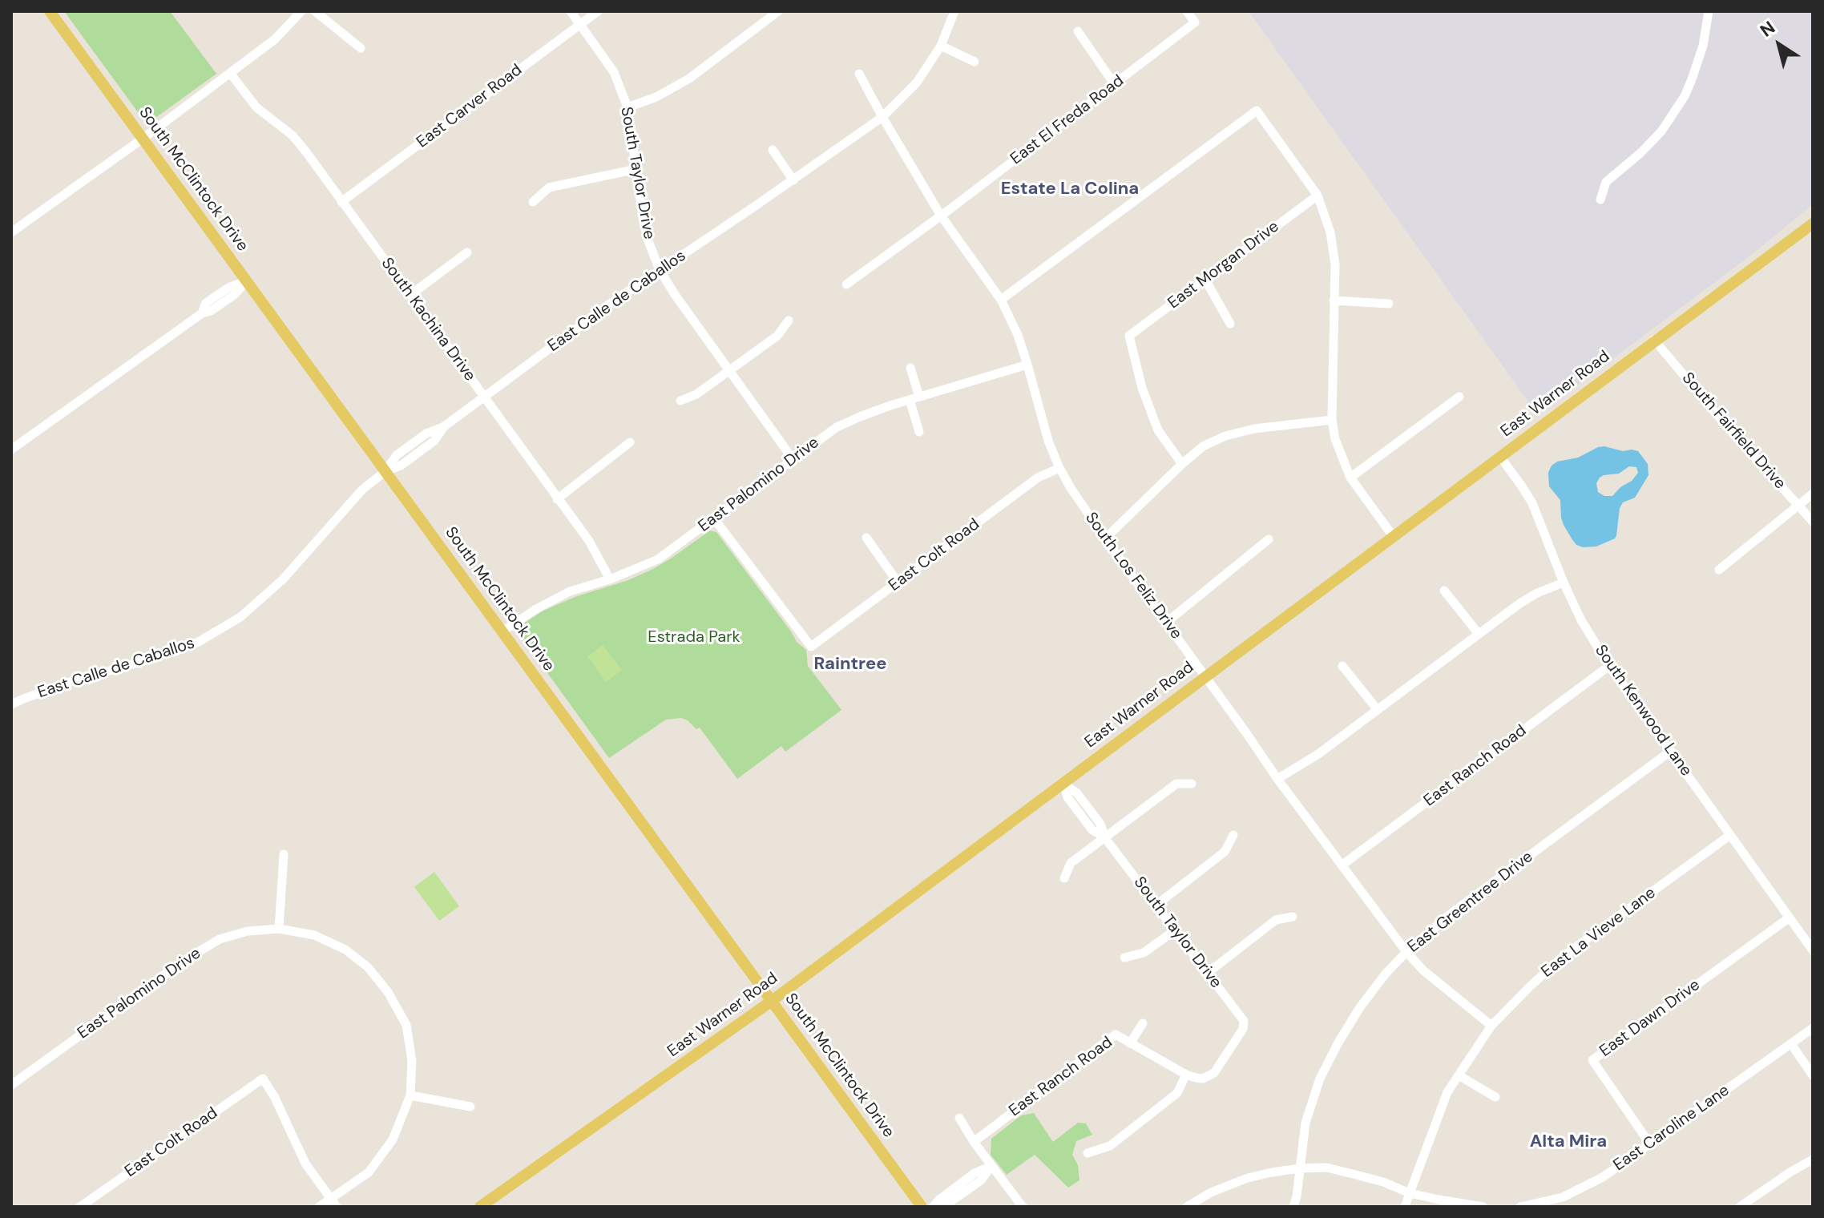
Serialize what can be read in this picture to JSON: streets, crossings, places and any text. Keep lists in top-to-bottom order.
{
  "streets": {
    "main road": ["South McClintock Drive", "East Warner Road"],
    "street": [
      "East Carver Road",
      "East El Freda Road",
      "South Taylor Drive",
      "East Morgan Drive",
      "East Calle de Caballos",
      "South Kachina Drive",
      "South Fairfield Drive",
      "East Palomino Drive",
      "East Colt Road",
      "South Los Feliz Drive",
      "South Kenwood Lane",
      "East Ranch Road",
      "East Greentree Drive",
      "East La Vieve Lane",
      "East Dawn Drive",
      "East Caroline Lane"
    ]
  },
  "crossings": [
    ["East Carver Road", "South Taylor Drive"],
    ["East Carver Road", "South Kachina Drive"],
    ["East El Freda Road", "South Los Feliz Drive"],
    ["South Taylor Drive", "East Calle de Caballos"],
    ["South Taylor Drive", "East Warner Road"],
    ["South Taylor Drive", "East Palomino Drive"],
    ["South Taylor Drive", "East Ranch Road"],
    ["South McClintock Drive", "East Calle de Caballos"],
    ["South McClintock Drive", "East Warner Road"],
    ["South McClintock Drive", "East Palomino Drive"],
    ["East Calle de Caballos", "South Kachina Drive"],
    ["East Calle de Caballos", "South Los Feliz Drive"],
    ["South Kachina Drive", "East Palomino Drive"],
    ["East Warner Road", "South Fairfield Drive"],
    ["East Warner Road", "South Los Feliz Drive"],
    ["East Warner Road", "South Kenwood Lane"],
    ["East Palomino Drive", "East Colt Road"],
    ["East Palomino Drive", "South Los Feliz Drive"],
    ["East Colt Road", "South Los Feliz Drive"],
    ["South Los Feliz Drive", "East Ranch Road"],
    ["South Los Feliz Drive", "East Greentree Drive"],
    ["South Los Feliz Drive", "East La Vieve Lane"],
    ["South Kenwood Lane", "East Ranch Road"],
    ["South Kenwood Lane", "East Greentree Drive"],
    ["South Kenwood Lane", "East La Vieve Lane"],
    ["South Kenwood Lane", "East Dawn Drive"],
    ["East Dawn Drive", "East Caroline Lane"]
  ],
  "districts": ["Estate La Colina", "Raintree", "Alta Mira"],
  "parks": ["Estrada Park"],
  "north": "top left"
}
